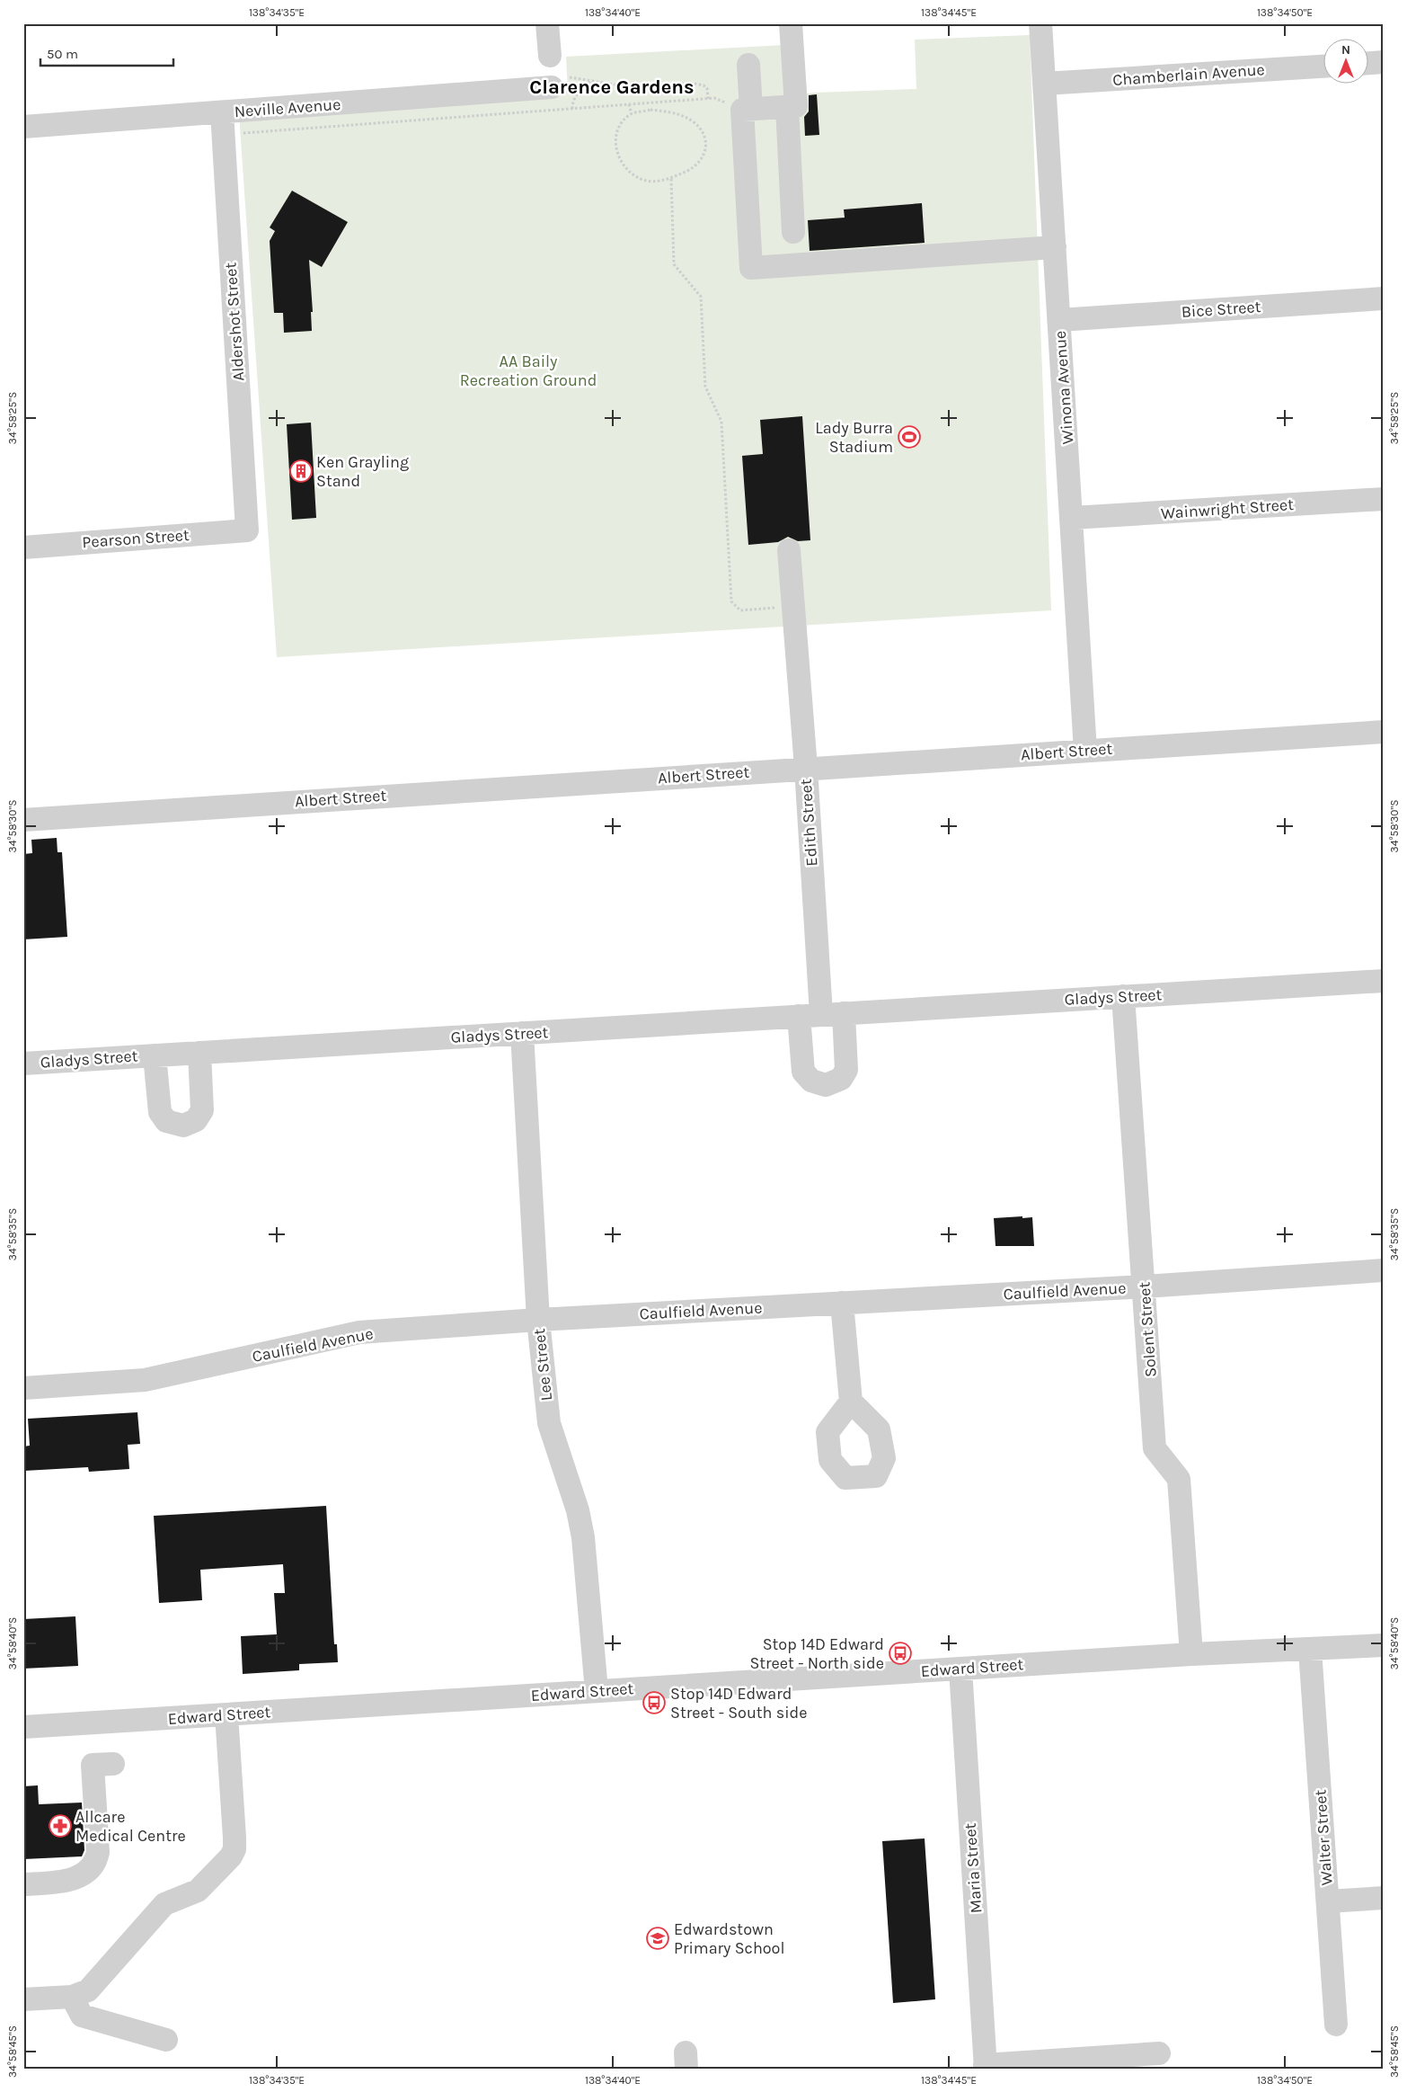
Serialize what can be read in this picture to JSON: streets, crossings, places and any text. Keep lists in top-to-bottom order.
{
  "streets": {
    "street": [
      "Chamberlain Avenue",
      "Neville Avenue",
      "Bice Street",
      "Aldershot Street",
      "Winona Avenue",
      "Wainwright Street",
      "Pearson Street",
      "Albert Street",
      "Edith Street",
      "Gladys Street",
      "Caulfield Avenue",
      "Solent Street",
      "Lee Street",
      "Edward Street",
      "Walter Street",
      "Maria Street"
    ]
  },
  "crossings": [
    ["Chamberlain Avenue", "Winona Avenue"],
    ["Neville Avenue", "Aldershot Street"],
    ["Bice Street", "Winona Avenue"],
    ["Aldershot Street", "Pearson Street"],
    ["Winona Avenue", "Wainwright Street"],
    ["Winona Avenue", "Albert Street"],
    ["Albert Street", "Edith Street"],
    ["Edith Street", "Gladys Street"],
    ["Gladys Street", "Solent Street"],
    ["Gladys Street", "Lee Street"],
    ["Caulfield Avenue", "Solent Street"],
    ["Caulfield Avenue", "Lee Street"],
    ["Solent Street", "Edward Street"],
    ["Lee Street", "Edward Street"],
    ["Edward Street", "Walter Street"],
    ["Edward Street", "Maria Street"]
  ],
  "districts": ["Clarence Gardens"],
  "parks": ["AA Baily Recreation Ground"],
  "places": {
    "sports": ["Lady Burra Stadium"],
    "building": ["Ken Grayling Stand"],
    "bus stop": ["Stop 14D Edward Street - North side", "Stop 14D Edward Street - South side"],
    "pharmacy": ["Allcare Medical Centre"],
    "school or university": ["Edwardstown Primary School"]
  },
  "scale_bar": "50 m",
  "north": "top",
  "coordinates": [
    "138°34'35\"E",
    "138°34'40\"E",
    "138°34'45\"E",
    "138°34'50\"E",
    "34°58'25\"S",
    "34°58'30\"S",
    "34°58'35\"S",
    "34°58'40\"S",
    "34°58'45\"S"
  ]
}
